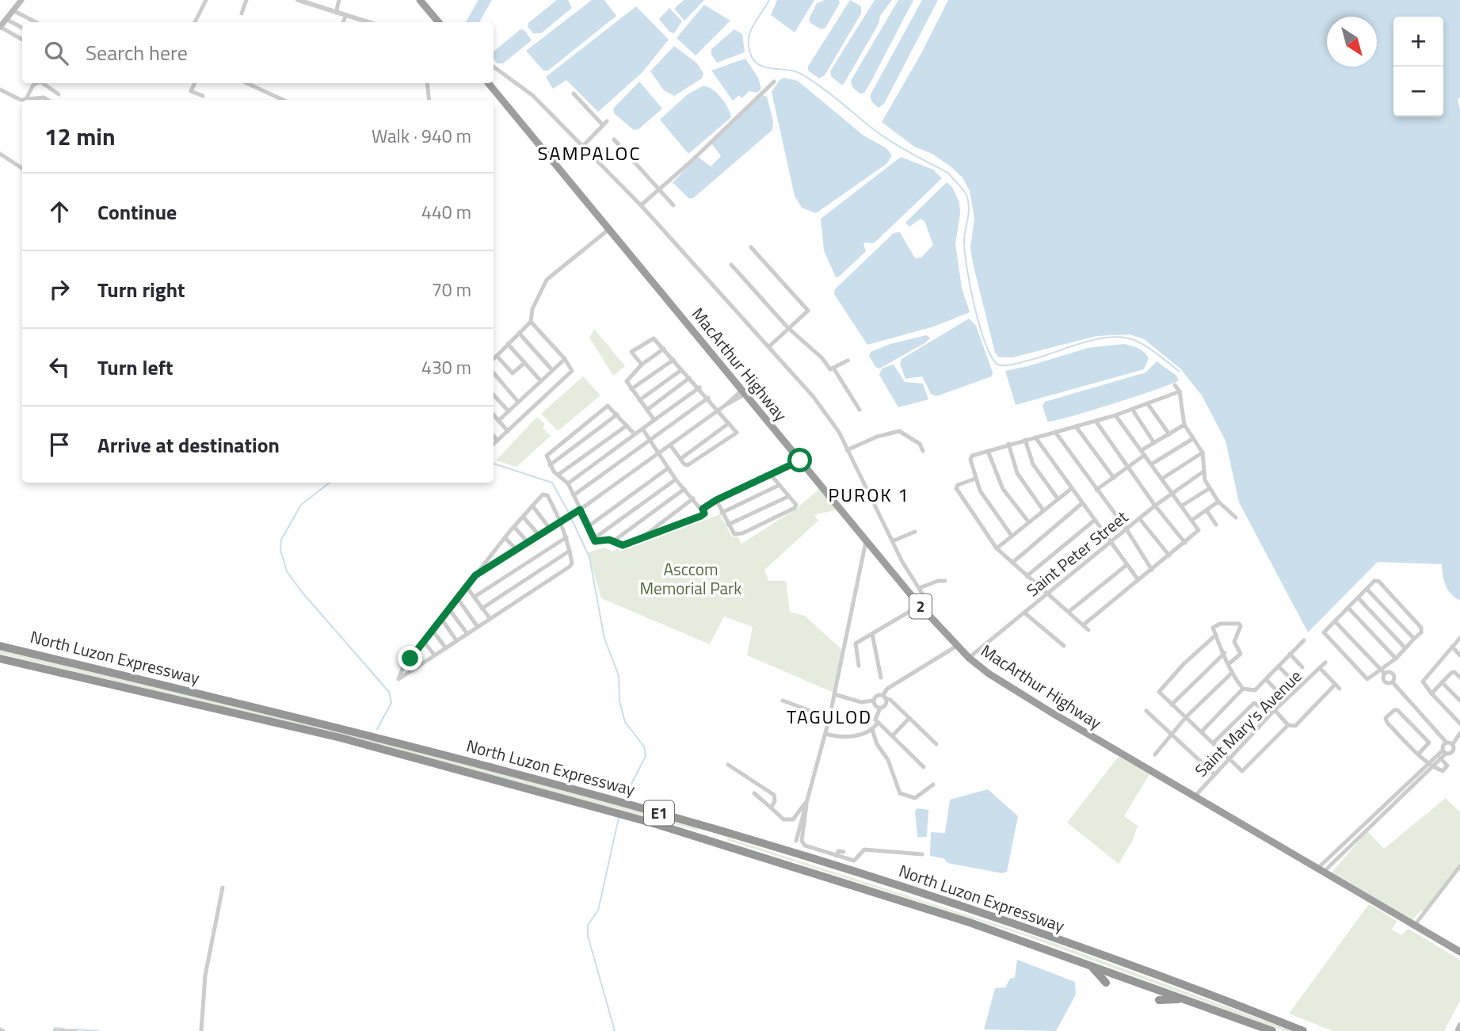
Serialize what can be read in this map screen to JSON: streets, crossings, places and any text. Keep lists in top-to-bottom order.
{
  "streets": {
    "highway": [
      "MacArthur Highway",
      "2",
      "North Luzon Expressway",
      "E1"
    ],
    "street": ["Saint Peter Street", "Saint Mary's Avenue"]
  },
  "crossings": [
    ["MacArthur Highway", "Saint Peter Street"],
    ["MacArthur Highway", "Saint Mary's Avenue"]
  ],
  "districts": ["SAMPALOC", "PUROK 1", "TAGULOD"],
  "parks": ["Asccom Memorial Park"],
  "north": "bottom right",
  "page": {
    "map_buttons": ["+", "−"],
    "search": "Search here",
    "heading": ["12 min", "Walk · 940 m"],
    "list": [
      ["Continue", "440 m"],
      ["Turn right", "70 m"],
      ["Turn left", "430 m"],
      "Arrive at destination"
    ]
  }
}
